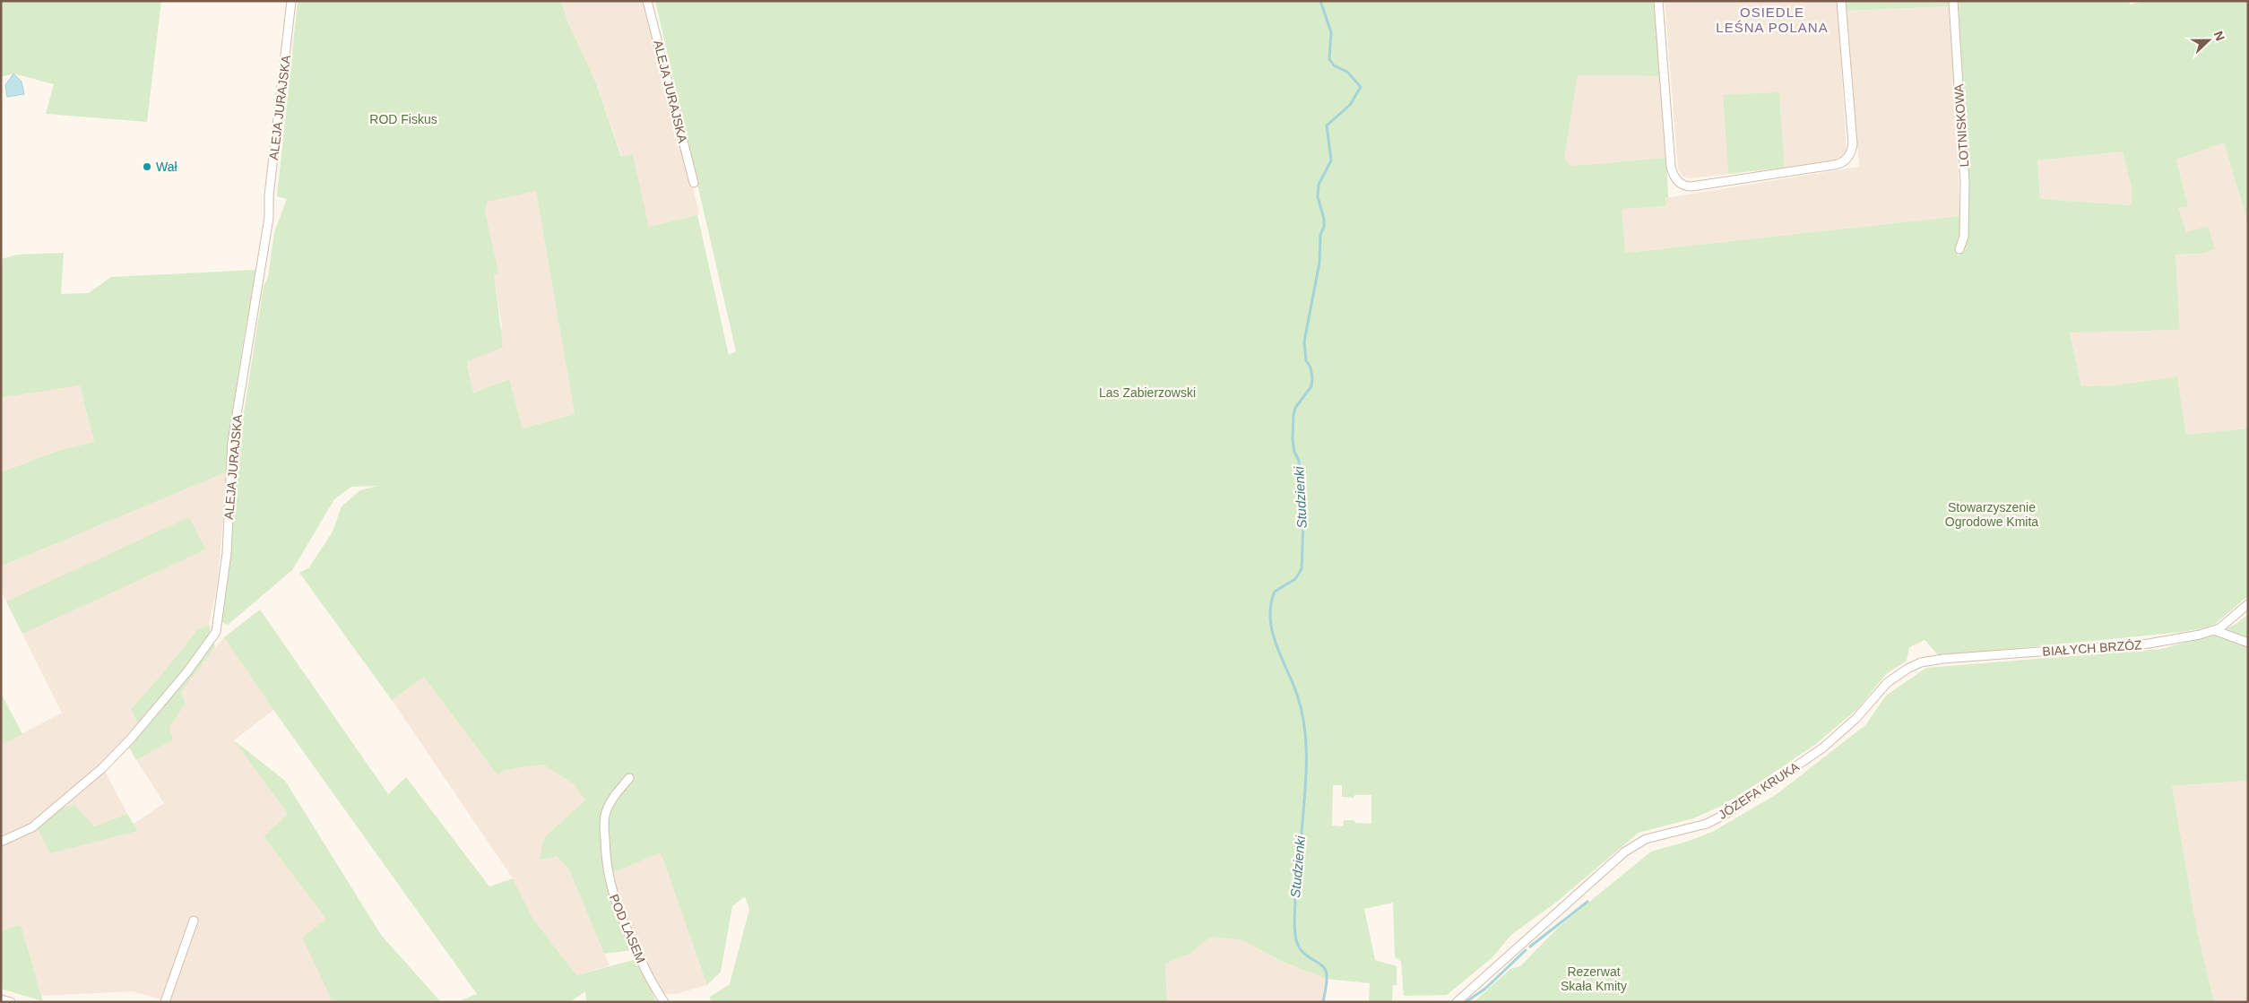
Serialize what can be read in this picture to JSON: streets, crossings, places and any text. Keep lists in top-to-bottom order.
{
  "streets": {
    "street": [
      "ALEJA JURAJSKA",
      "LOTNISKOWA",
      "BIAŁYCH BRZÓZ",
      "JÓZEFA KRUKA",
      "POD LASEM"
    ]
  },
  "crossings": [
    ["BIAŁYCH BRZÓZ", "JÓZEFA KRUKA"]
  ],
  "districts": ["OSIEDLE LEŚNA POLANA"],
  "water": ["Studzienki"],
  "parks": [
    "ROD Fiskus",
    "Las Zabierzowski",
    "Stowarzyszenie Ogrodowe Kmita",
    "Rezerwat Skała Kmity"
  ],
  "places": ["Wał"],
  "north": "right"
}
